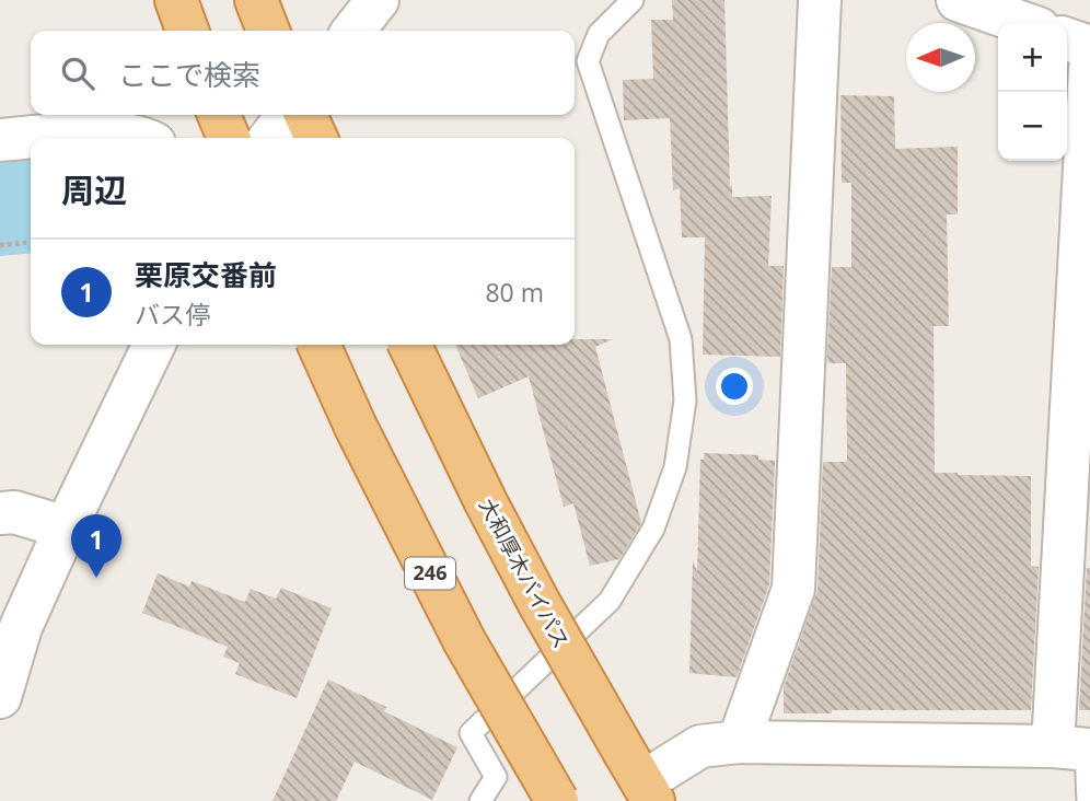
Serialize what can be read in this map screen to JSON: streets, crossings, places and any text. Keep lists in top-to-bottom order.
{
  "streets": {
    "highway": ["246", "大和厚木バイパス"]
  },
  "north": "left",
  "page": {
    "map_buttons": ["+", "−"],
    "search": "ここで検索",
    "heading": "周辺",
    "list": [
      {
        "mark": "1",
        "name": "栗原交番前",
        "note": "バス停",
        "value": "80 m"
      }
    ],
    "pins": "1"
  }
}
